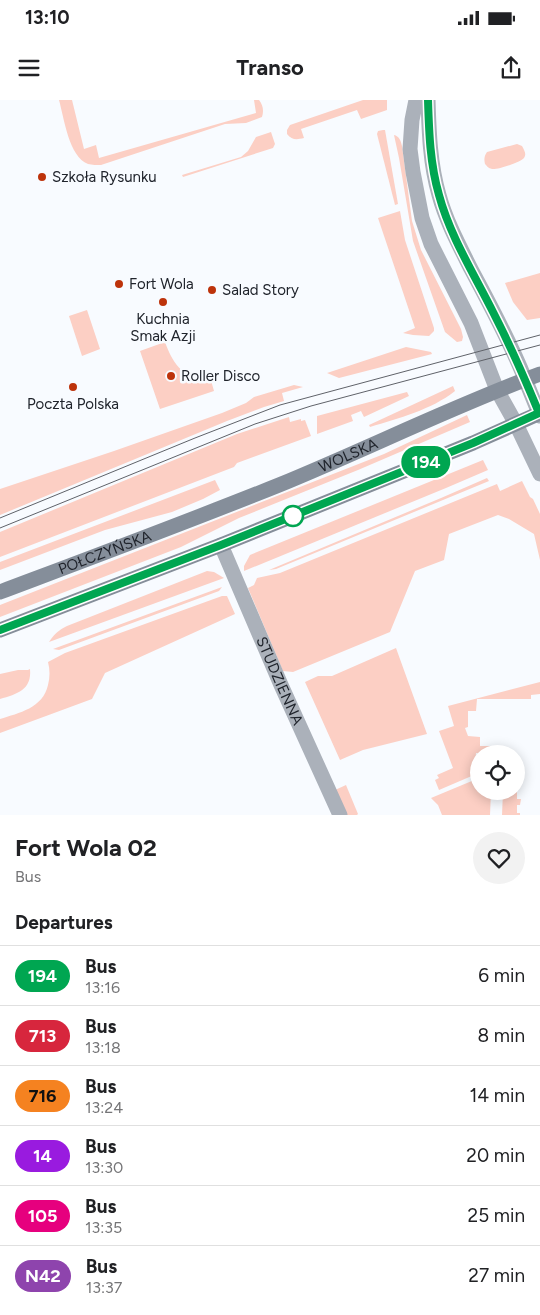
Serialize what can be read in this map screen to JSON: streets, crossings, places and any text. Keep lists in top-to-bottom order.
{
  "streets": {
    "main road": ["WOLSKA", "POŁCZYŃSKA"],
    "street": ["STUDZIENNA"]
  },
  "crossings": [
    ["WOLSKA", "POŁCZYŃSKA"]
  ],
  "places": [
    "Szkoła Rysunku",
    "Fort Wola",
    "Salad Story",
    "Kuchnia Smak Azji",
    "Roller Disco",
    "Poczta Polska"
  ],
  "lines": ["bus line 194"],
  "page": {
    "status": "13:10",
    "header": "Transo",
    "on_map": "194",
    "heading": [
      ["Fort Wola 02", "Bus"],
      "Departures"
    ],
    "list": [
      {
        "mark": "194",
        "name": "Bus",
        "note": "13:16",
        "value": "6 min"
      },
      {
        "mark": "713",
        "name": "Bus",
        "note": "13:18",
        "value": "8 min"
      },
      {
        "mark": "716",
        "name": "Bus",
        "note": "13:24",
        "value": "14 min"
      },
      {
        "mark": "14",
        "name": "Bus",
        "note": "13:30",
        "value": "20 min"
      },
      {
        "mark": "105",
        "name": "Bus",
        "note": "13:35",
        "value": "25 min"
      },
      {
        "mark": "N42",
        "name": "Bus",
        "note": "13:37",
        "value": "27 min"
      }
    ]
  }
}
